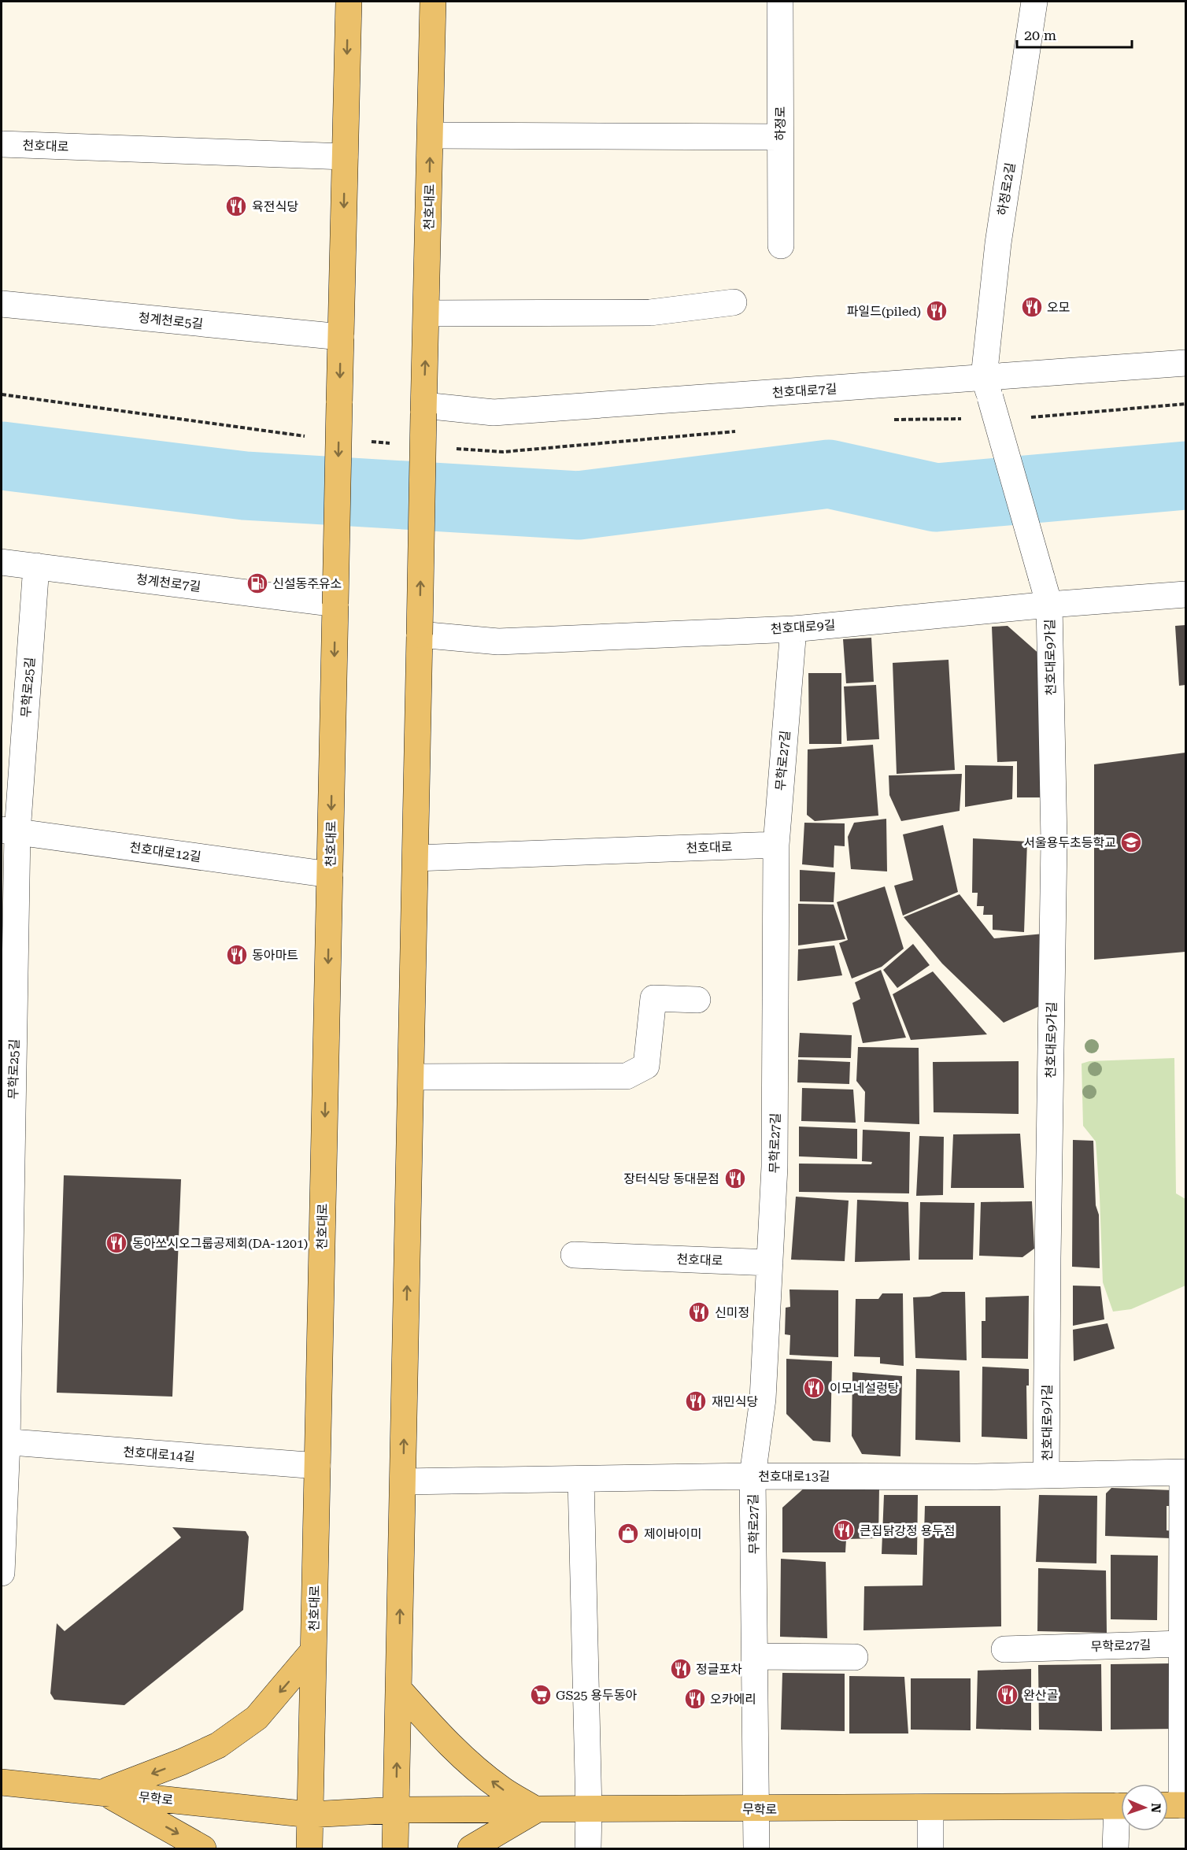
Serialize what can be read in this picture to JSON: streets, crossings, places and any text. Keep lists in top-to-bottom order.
{
  "streets": {
    "main road": ["천호대로", "무학로"],
    "street": [
      "하정로",
      "하정로2길",
      "청계천로5길",
      "천호대로7길",
      "청계천로7길",
      "천호대로9길",
      "천호대로9가길",
      "무학로25길",
      "무학로27길",
      "천호대로12길",
      "천호대로14길",
      "천호대로13길"
    ]
  },
  "crossings": [
    ["천호대로", "청계천로5길"],
    ["천호대로", "천호대로7길"],
    ["천호대로", "청계천로7길"],
    ["천호대로", "천호대로9길"],
    ["천호대로", "무학로27길"],
    ["천호대로", "천호대로12길"],
    ["천호대로", "천호대로14길"],
    ["천호대로", "무학로"],
    ["하정로2길", "천호대로7길"],
    ["하정로2길", "천호대로9가길"],
    ["천호대로7길", "천호대로9가길"],
    ["청계천로7길", "무학로25길"],
    ["천호대로9길", "천호대로9가길"],
    ["천호대로9길", "무학로27길"],
    ["천호대로9가길", "천호대로13길"],
    ["무학로25길", "천호대로12길"],
    ["무학로25길", "천호대로14길"],
    ["무학로27길", "천호대로13길"],
    ["무학로27길", "무학로"]
  ],
  "places": {
    "restaurant": [
      "육전식당",
      "오모",
      "파일드(piled)",
      "동아마트",
      "장터식당 동대문점",
      "동아쏘시오그룹공제회(DA-1201)",
      "신미정",
      "이모네설렁탕",
      "재민식당",
      "큰집닭강정 용두점",
      "정글포차",
      "완산골",
      "오카에리"
    ],
    "fuel station": ["신설동주유소"],
    "school or university": ["서울용두초등학교"],
    "shop": ["제이바이미"],
    "supermarket": ["GS25 용두동아"]
  },
  "scale_bar": "20 m",
  "north": "right"
}
